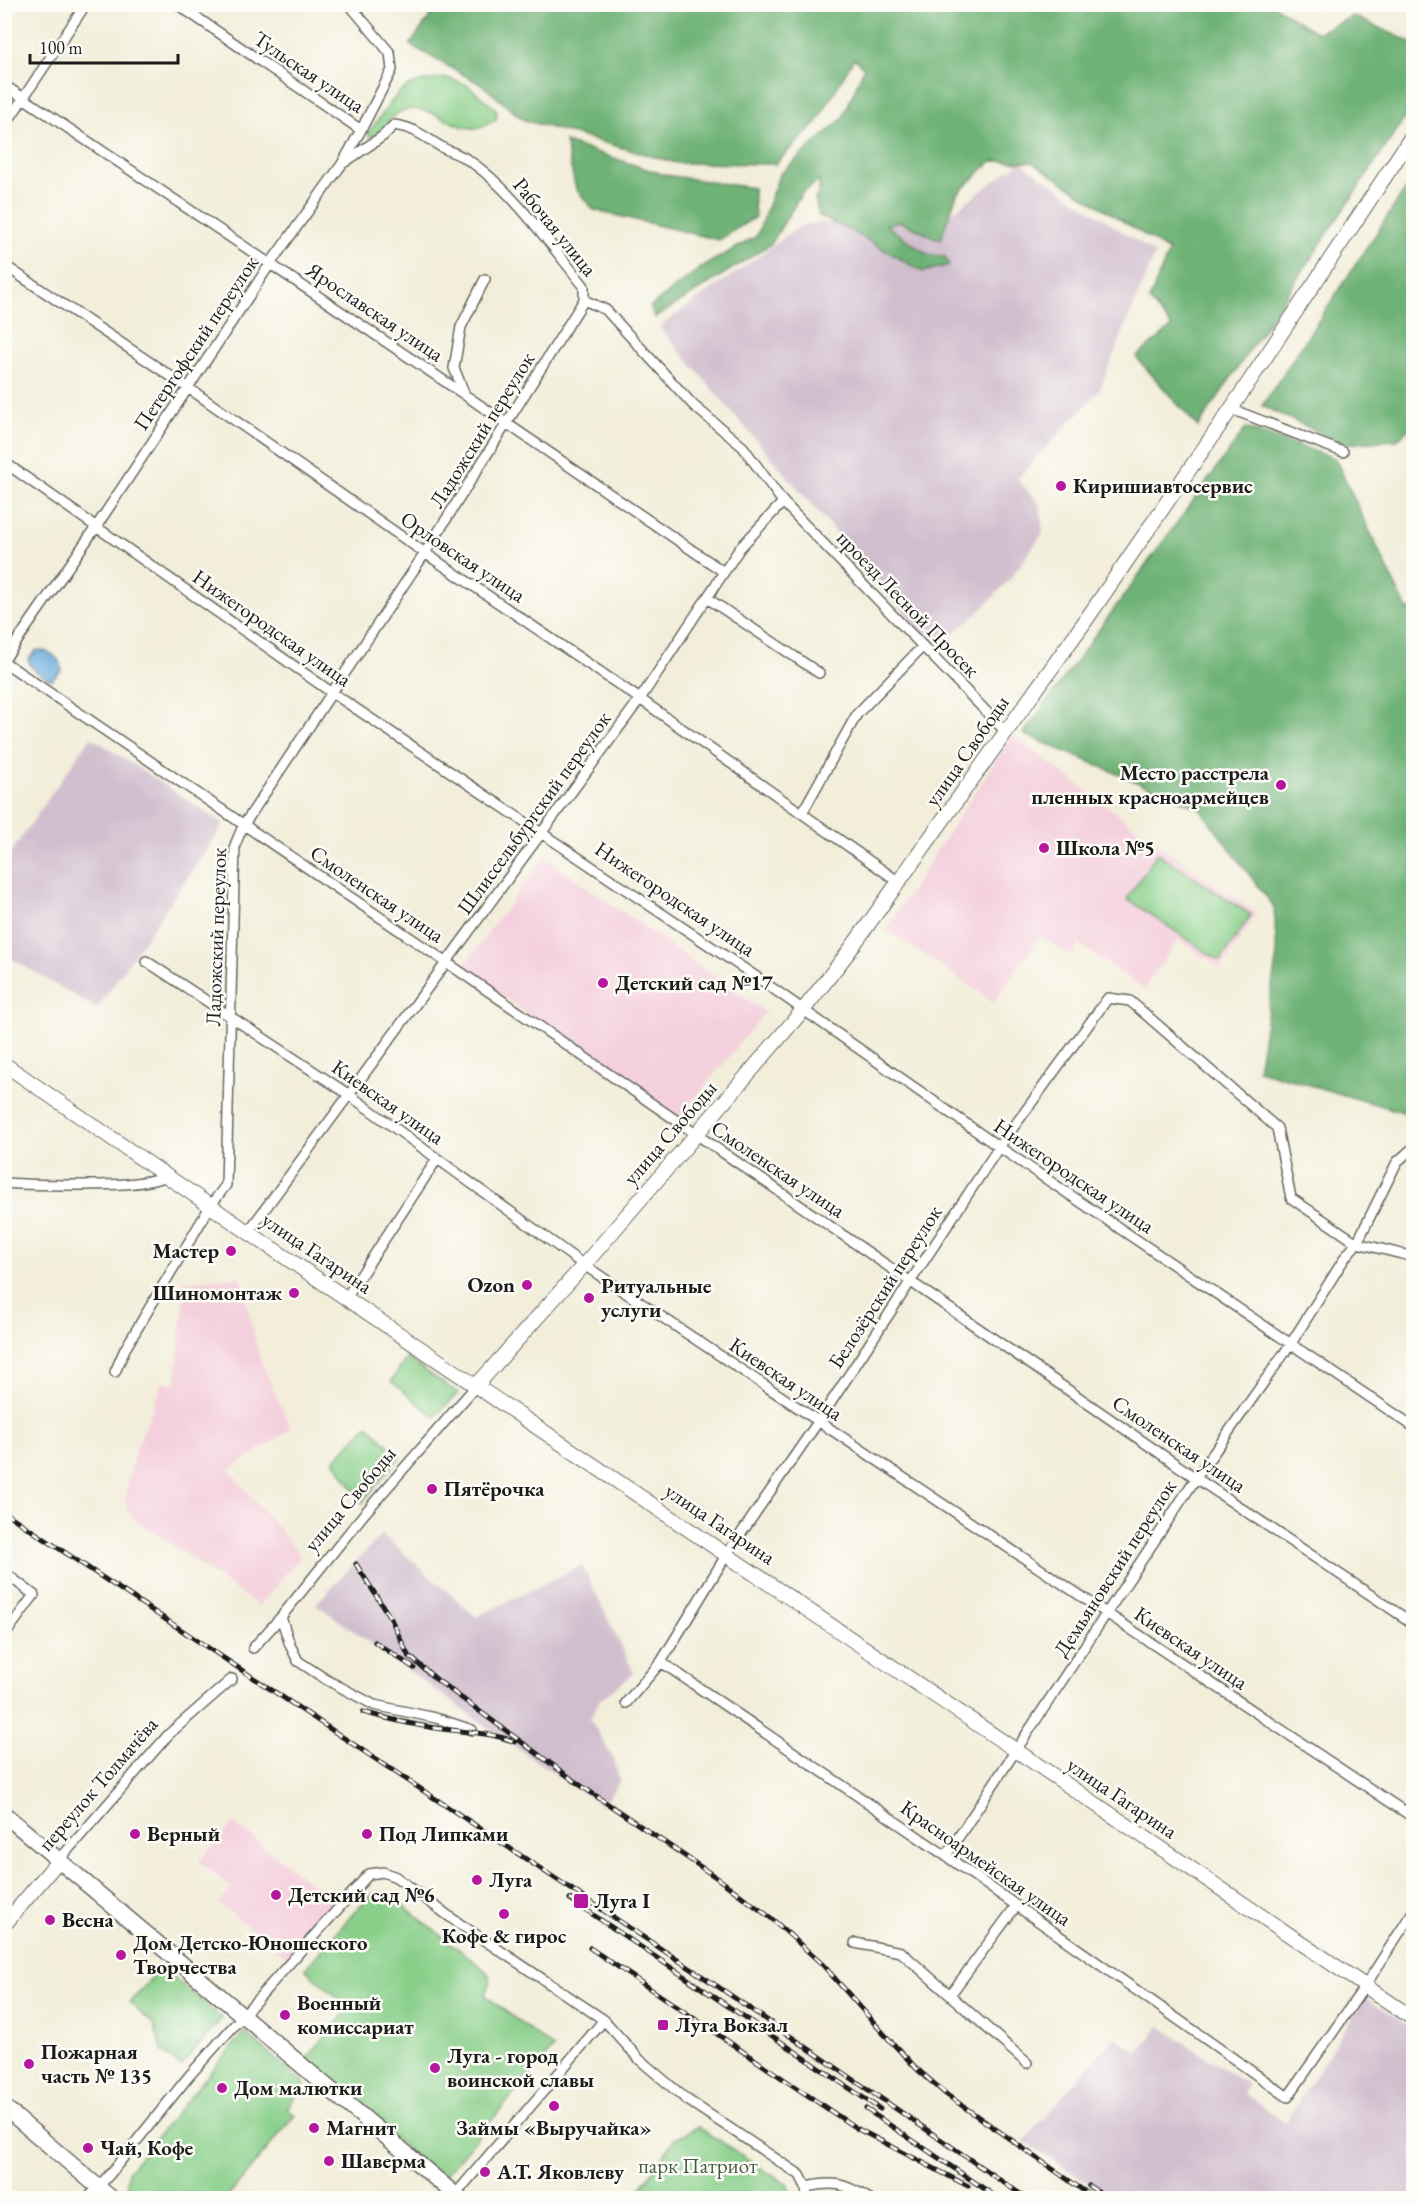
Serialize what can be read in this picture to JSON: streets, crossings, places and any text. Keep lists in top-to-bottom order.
{
  "streets": {
    "street": [
      "Тульская улица",
      "Рабочая улица",
      "Ярославская улица",
      "Петергофский переулок",
      "Ладожский переулок",
      "Орловская улица",
      "проезд Лесной Просек",
      "Нижегородская улица",
      "улица Свободы",
      "Шлиссельбургский переулок",
      "Смоленская улица",
      "Киевская улица",
      "улица Гагарина",
      "Белозёрский переулок",
      "Демьяновский переулок",
      "переулок Толмачёва",
      "Красноармейская улица"
    ]
  },
  "crossings": [
    ["Тульская улица", "Петергофский переулок"],
    ["Рабочая улица", "Петергофский переулок"],
    ["Рабочая улица", "Ладожский переулок"],
    ["Рабочая улица", "проезд Лесной Просек"],
    ["Рабочая улица", "Шлиссельбургский переулок"],
    ["Ярославская улица", "Петергофский переулок"],
    ["Ярославская улица", "Ладожский переулок"],
    ["Ярославская улица", "Шлиссельбургский переулок"],
    ["Петергофский переулок", "Орловская улица"],
    ["Петергофский переулок", "Нижегородская улица"],
    ["Петергофский переулок", "Смоленская улица"],
    ["Ладожский переулок", "Орловская улица"],
    ["Ладожский переулок", "Нижегородская улица"],
    ["Ладожский переулок", "Смоленская улица"],
    ["Ладожский переулок", "Киевская улица"],
    ["Ладожский переулок", "улица Гагарина"],
    ["Орловская улица", "улица Свободы"],
    ["Орловская улица", "Шлиссельбургский переулок"],
    ["проезд Лесной Просек", "улица Свободы"],
    ["проезд Лесной Просек", "Шлиссельбургский переулок"],
    ["Нижегородская улица", "улица Свободы"],
    ["Нижегородская улица", "Шлиссельбургский переулок"],
    ["Нижегородская улица", "Белозёрский переулок"],
    ["Нижегородская улица", "Демьяновский переулок"],
    ["улица Свободы", "Смоленская улица"],
    ["улица Свободы", "Киевская улица"],
    ["улица Свободы", "улица Гагарина"],
    ["Шлиссельбургский переулок", "Смоленская улица"],
    ["Шлиссельбургский переулок", "Киевская улица"],
    ["Шлиссельбургский переулок", "улица Гагарина"],
    ["Смоленская улица", "Белозёрский переулок"],
    ["Смоленская улица", "Демьяновский переулок"],
    ["Киевская улица", "Белозёрский переулок"],
    ["Киевская улица", "Демьяновский переулок"],
    ["улица Гагарина", "Белозёрский переулок"],
    ["улица Гагарина", "Демьяновский переулок"],
    ["улица Гагарина", "Красноармейская улица"],
    ["Белозёрский переулок", "Демьяновский переулок"],
    ["Белозёрский переулок", "Красноармейская улица"],
    ["Демьяновский переулок", "Красноармейская улица"]
  ],
  "parks": ["парк Патриот"],
  "places": {
    "other": [
      "Киришиавтосервис",
      "Место расстрела пленных красноармейцев",
      "Школа №5",
      "Детский сад №17",
      "Мастер",
      "Ozon",
      "Шиномонтаж",
      "Ритуальные услуги",
      "Пятёрочка",
      "Верный",
      "Под Липками",
      "Луга",
      "Детский сад №6",
      "Кофе & гирос",
      "Весна",
      "Дом Детско-Юношеского Творчества",
      "Военный комиссариат",
      "Пожарная часть № 135",
      "Луга - город воинской славы",
      "Дом малютки",
      "Займы «Выручайка»",
      "Магнит",
      "Чай, Кофе",
      "Шаверма",
      "А.Т. Яковлеву"
    ],
    "transit": ["Луга I", "Луга Вокзал"]
  },
  "scale_bar": "100 m"
}
